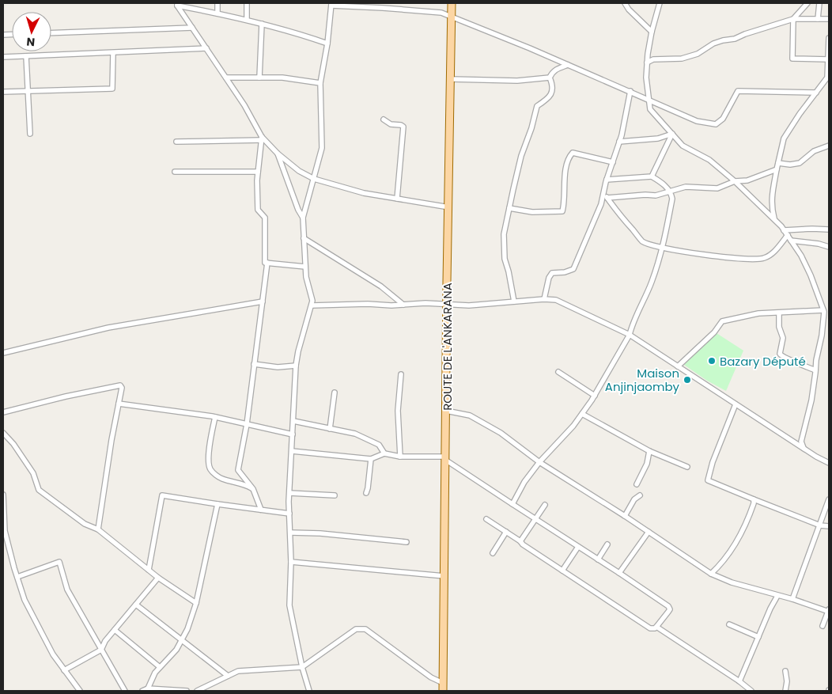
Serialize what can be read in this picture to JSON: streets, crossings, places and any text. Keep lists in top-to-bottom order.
{
  "streets": {
    "main road": ["ROUTE DE L'ANKARANA"]
  },
  "places": ["Bazary Député", "Maison Anjinjaomby"],
  "north": "bottom"
}
